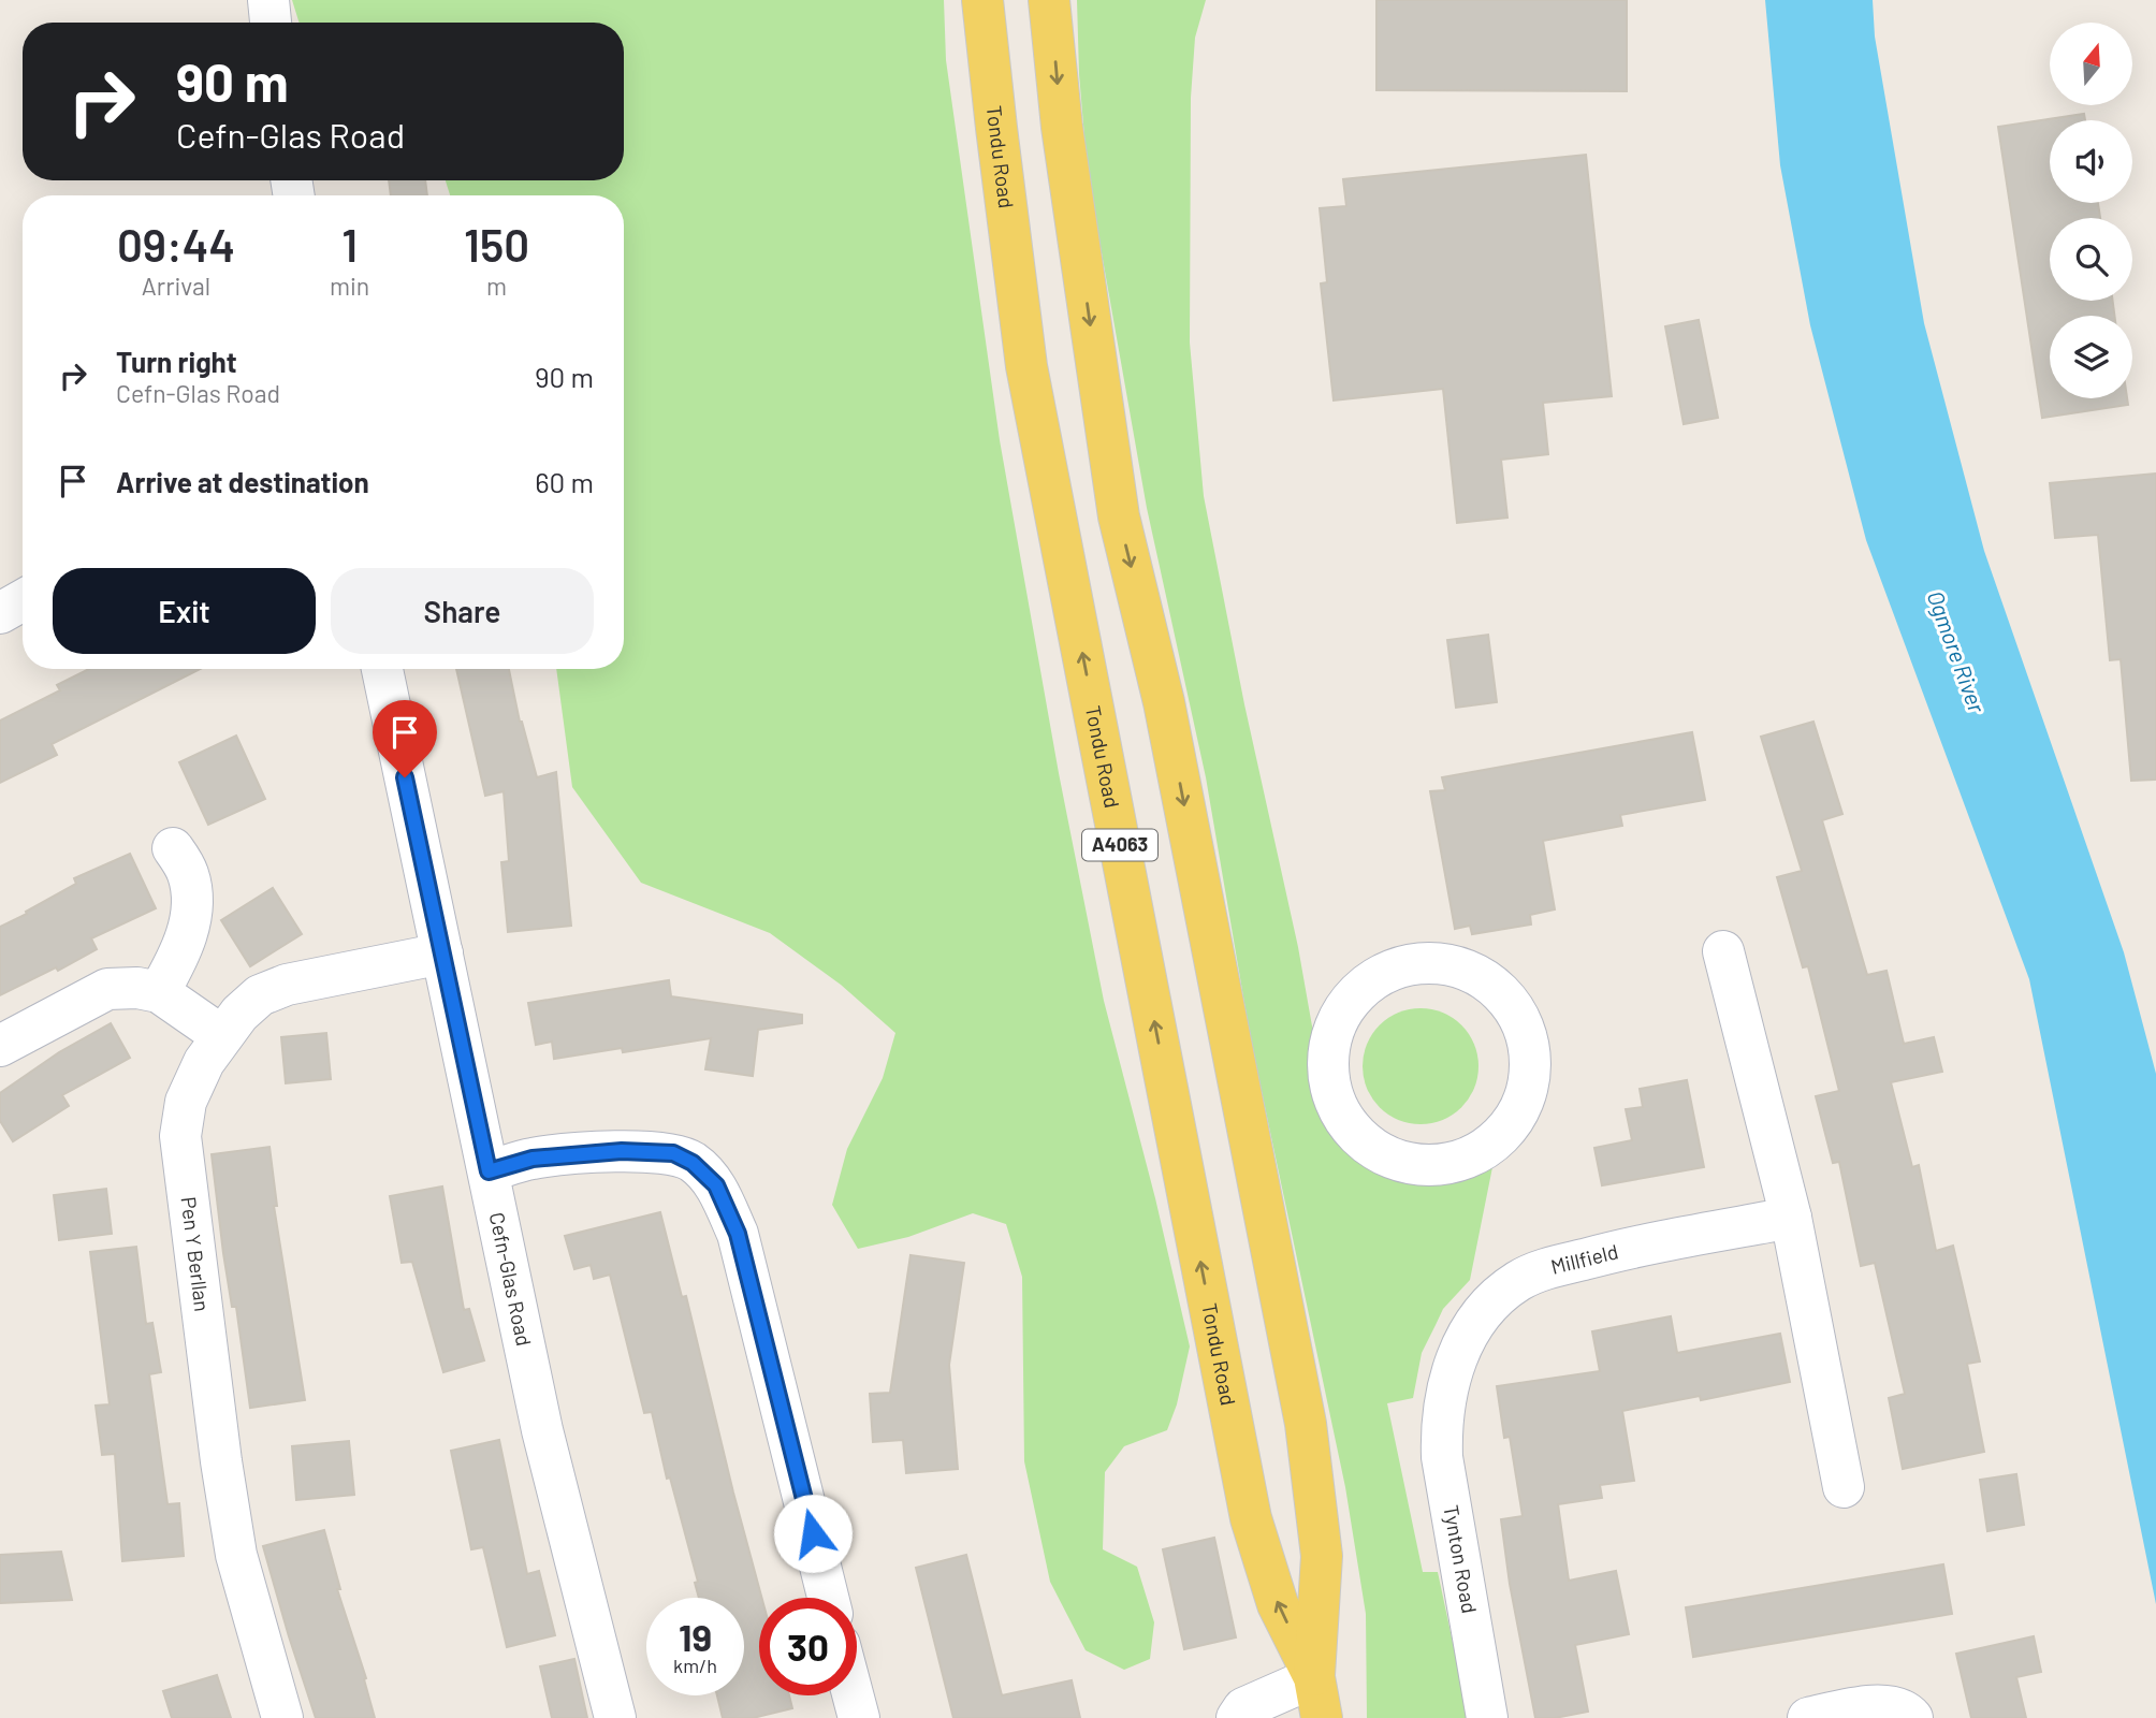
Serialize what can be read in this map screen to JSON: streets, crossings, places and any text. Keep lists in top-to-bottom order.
{
  "streets": {
    "main road": ["Tondu Road", "A4063"],
    "street": [
      "Pen Y Berllan",
      "Millfield",
      "Cefn-Glas Road",
      "Tynton Road"
    ]
  },
  "crossings": [
    ["Pen Y Berllan", "Cefn-Glas Road"],
    ["Millfield", "Tynton Road"]
  ],
  "water": ["Ogmore River"],
  "north": "top",
  "page": {
    "turn": ["90 m", "Cefn-Glas Road"],
    "eta": [
      "09:44",
      "Arrival",
      "1",
      "min",
      "150",
      "m"
    ],
    "list": [
      {
        "name": "Turn right",
        "note": "Cefn-Glas Road",
        "value": "90 m"
      },
      {
        "name": "Arrive at destination",
        "value": "60 m"
      }
    ],
    "buttons": ["Exit", "Share"],
    "speed": "19 km/h",
    "limit": "30"
  }
}
